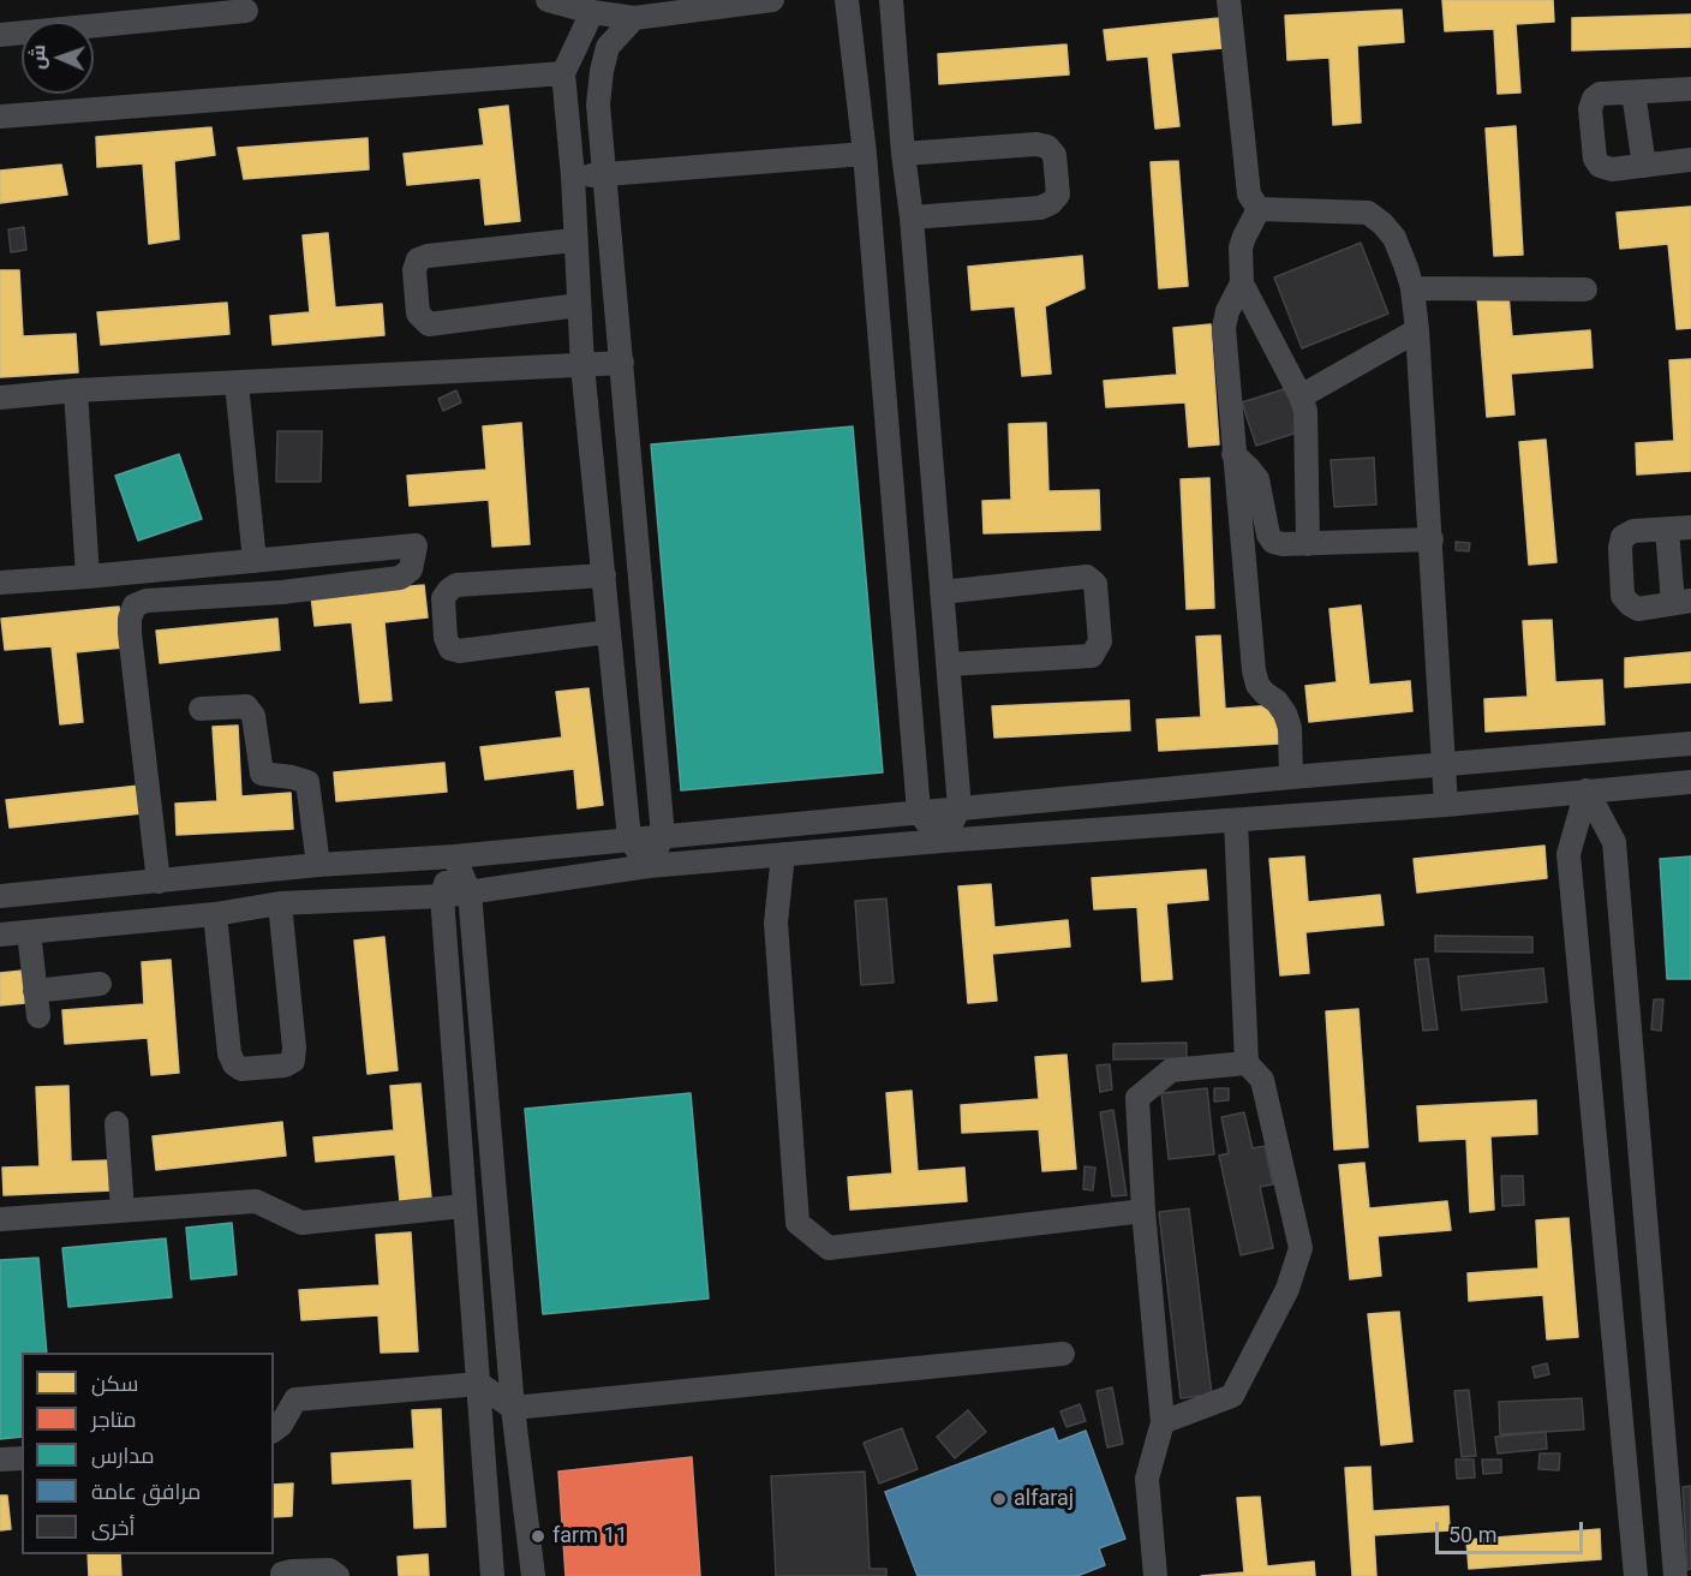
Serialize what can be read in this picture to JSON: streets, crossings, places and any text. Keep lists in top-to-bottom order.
{
  "places": ["alfaraj", "farm 11"],
  "legend": [
    "سكن",
    "متاجر",
    "مدارس",
    "مرافق عامة",
    "أخرى"
  ],
  "scale_bar": "50 m",
  "north": "left"
}
